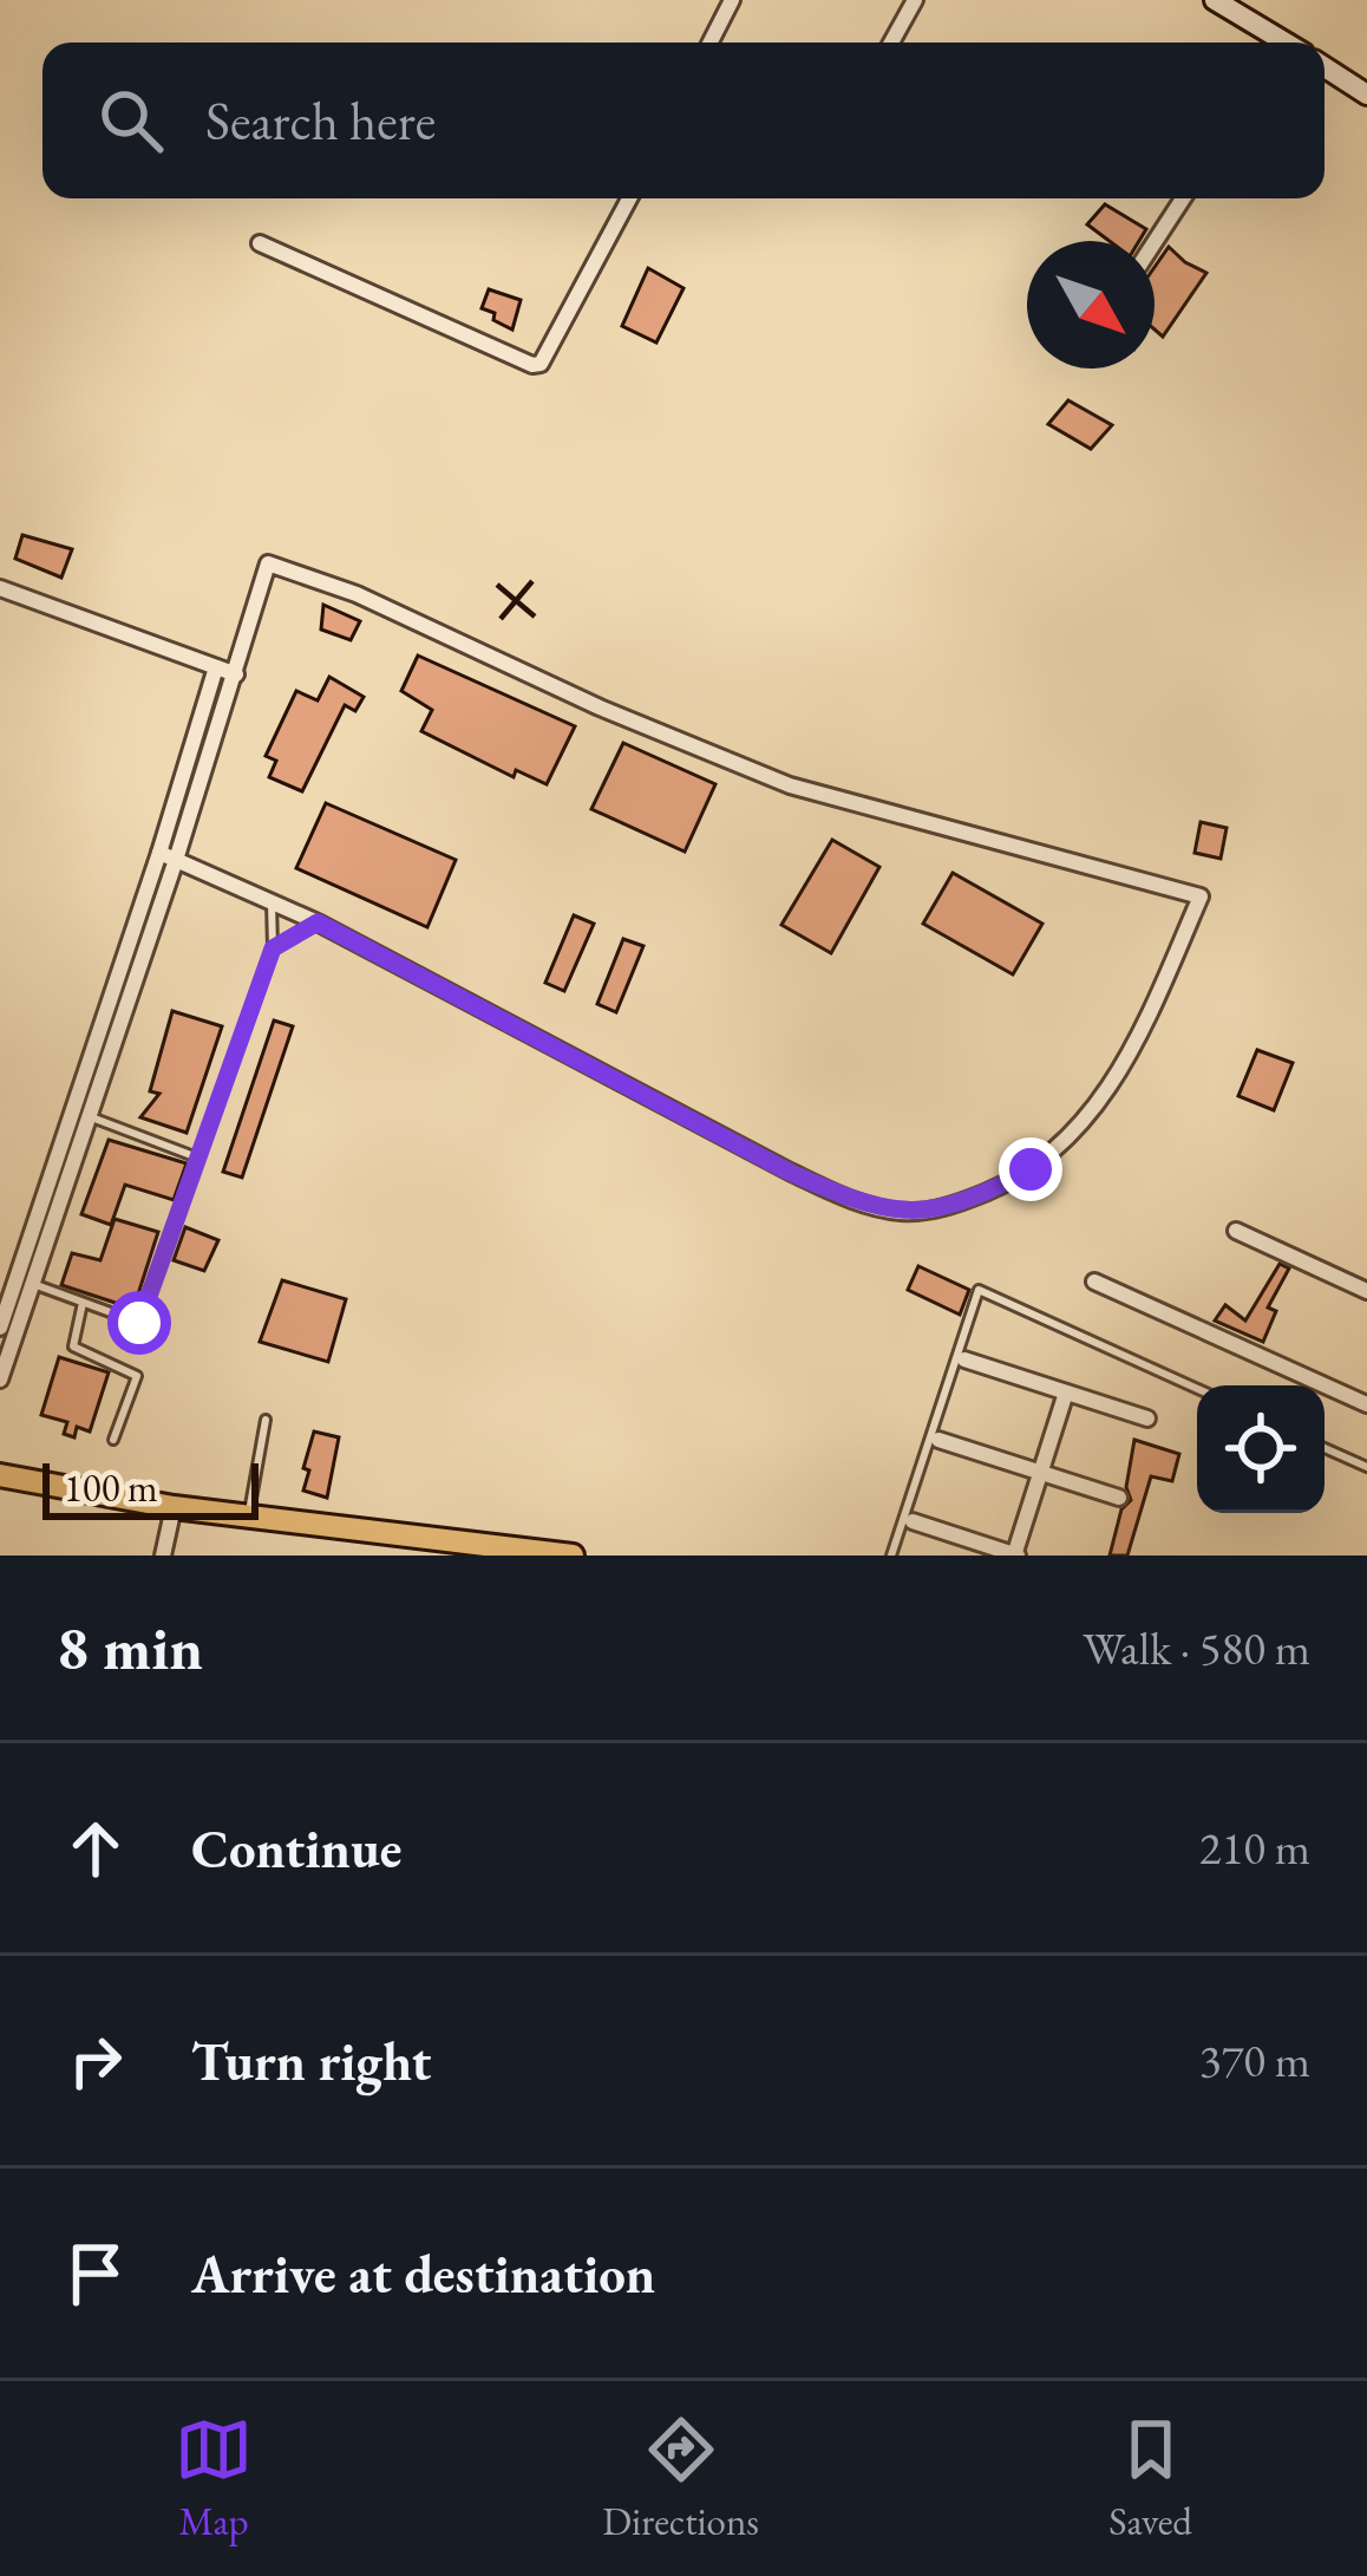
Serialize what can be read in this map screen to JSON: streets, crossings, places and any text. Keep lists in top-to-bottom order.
{
  "scale_bar": "100 m",
  "north": "bottom right",
  "page": {
    "search": "Search here",
    "scale": "100 m",
    "heading": ["8 min", "Walk · 580 m"],
    "list": [
      ["Continue", "210 m"],
      ["Turn right", "370 m"],
      "Arrive at destination"
    ],
    "nav": ["Map", "Directions", "Saved"]
  }
}
